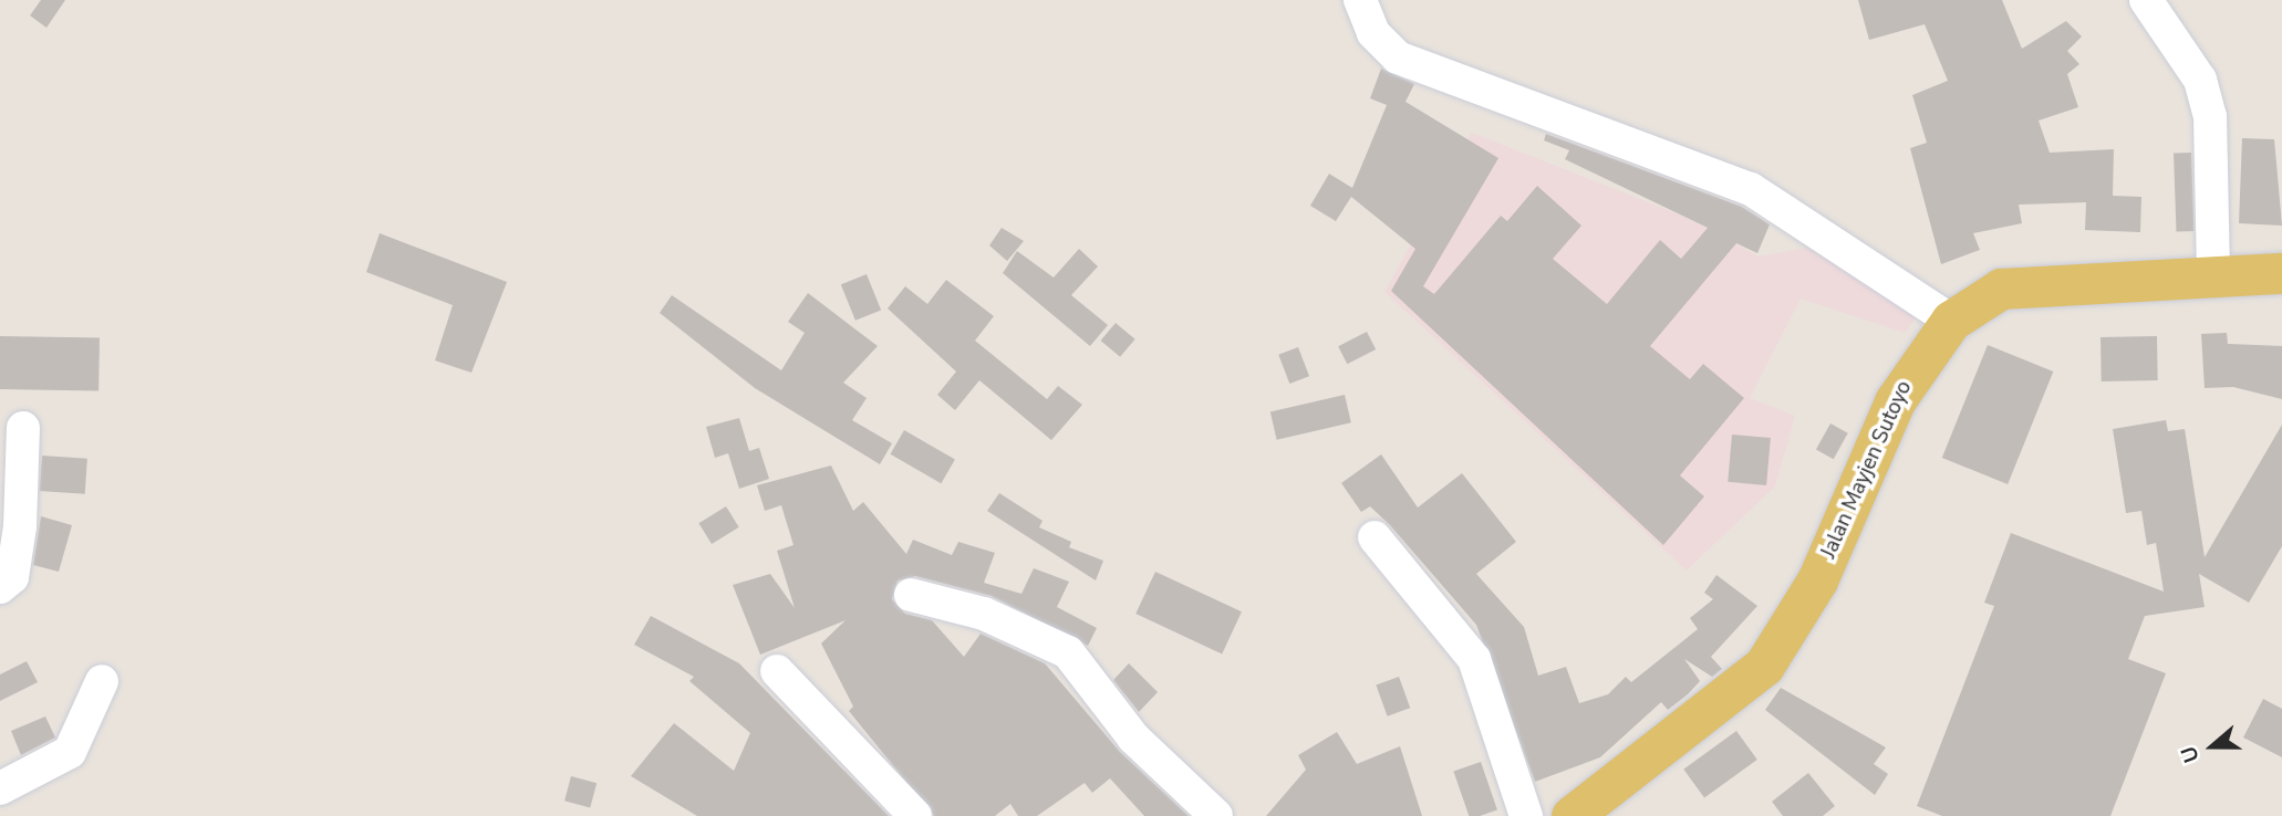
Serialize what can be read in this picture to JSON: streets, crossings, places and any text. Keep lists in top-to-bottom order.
{
  "streets": {
    "main road": ["Jalan Mayjen Sutoyo"]
  },
  "north": "left"
}
